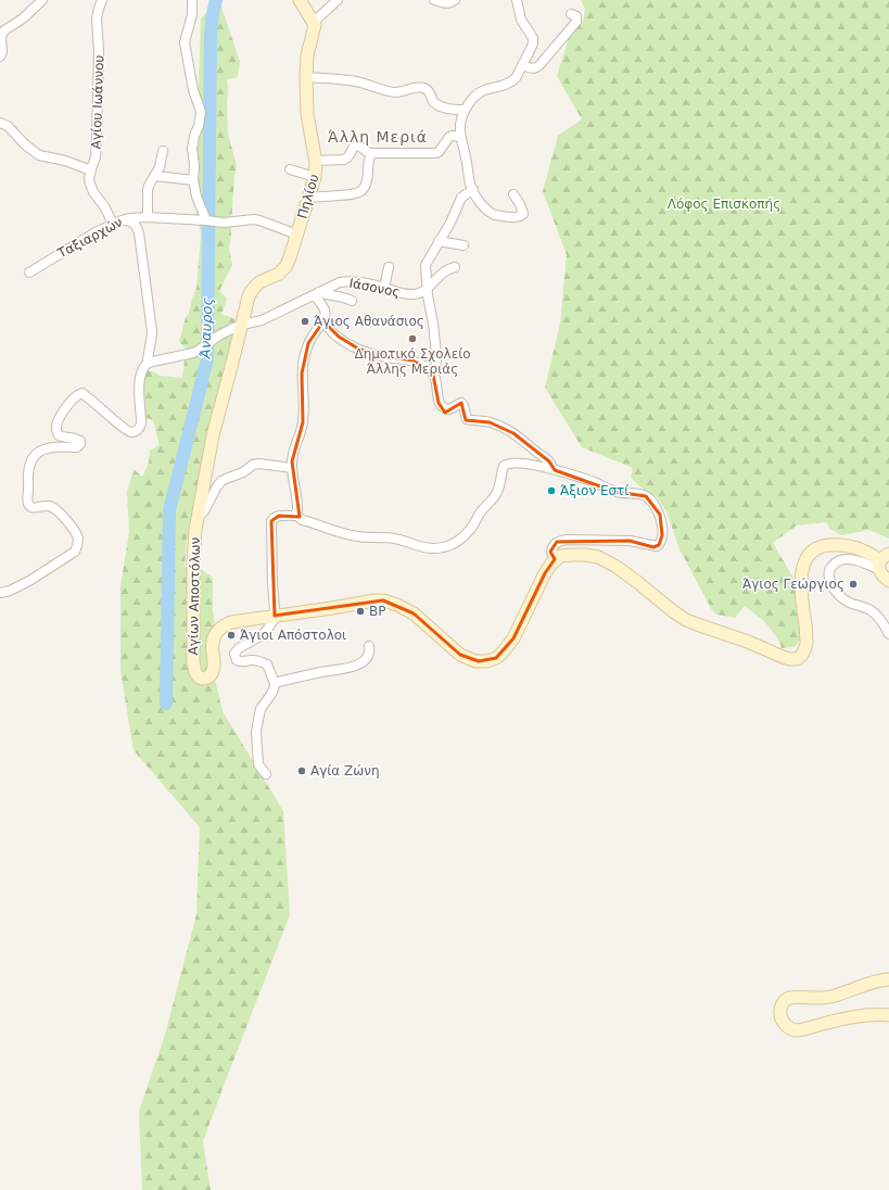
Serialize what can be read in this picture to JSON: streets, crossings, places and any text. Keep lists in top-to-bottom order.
{
  "streets": {
    "main road": ["Πηλίου", "Αγίων Αποστόλων"],
    "street": ["Αγίου Ιωάννου", "Ταξιαρχών", "Ιάσονος"]
  },
  "crossings": [
    ["Αγίου Ιωάννου", "Ταξιαρχών"],
    ["Πηλίου", "Ταξιαρχών"],
    ["Πηλίου", "Ιάσονος"],
    ["Πηλίου", "Αγίων Αποστόλων"],
    ["Ιάσονος", "Αγίων Αποστόλων"]
  ],
  "districts": ["Άλλη Μεριά"],
  "water": ["Άναυρος"],
  "parks": ["Λόφος Επισκοπής"],
  "places": [
    "Άγιος Αθανάσιος",
    "Δημοτικό Σχολείο Άλλης Μεριάς",
    "Άξιον Εστί",
    "Άγιος Γεώργιος",
    "BP",
    "Άγιοι Απόστολοι",
    "Αγία Ζώνη"
  ]
}
